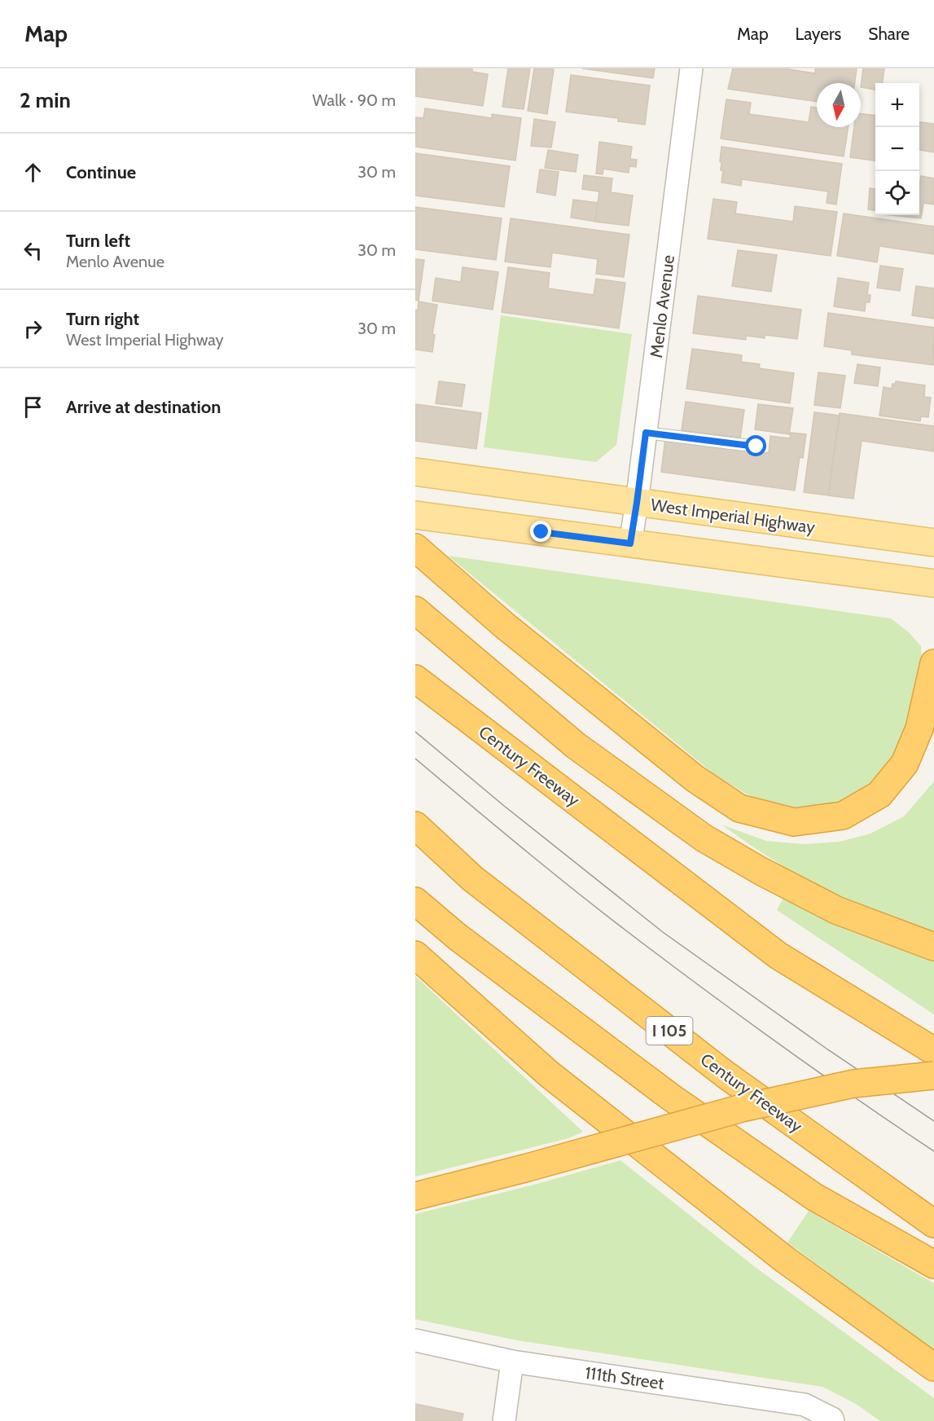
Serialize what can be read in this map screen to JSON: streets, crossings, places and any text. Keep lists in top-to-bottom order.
{
  "streets": {
    "highway": ["Century Freeway", "I 105"],
    "main road": ["West Imperial Highway"],
    "street": ["Menlo Avenue", "111th Street"]
  },
  "crossings": [
    ["Menlo Avenue", "West Imperial Highway"]
  ],
  "north": "bottom",
  "page": {
    "header": "Map",
    "nav": ["Map", "Layers", "Share"],
    "heading": ["2 min", "Walk · 90 m"],
    "map_buttons": ["+", "−"],
    "list": [
      ["Continue", "30 m"],
      ["Turn left", "Menlo Avenue", "30 m"],
      ["Turn right", "West Imperial Highway", "30 m"],
      "Arrive at destination"
    ]
  }
}
